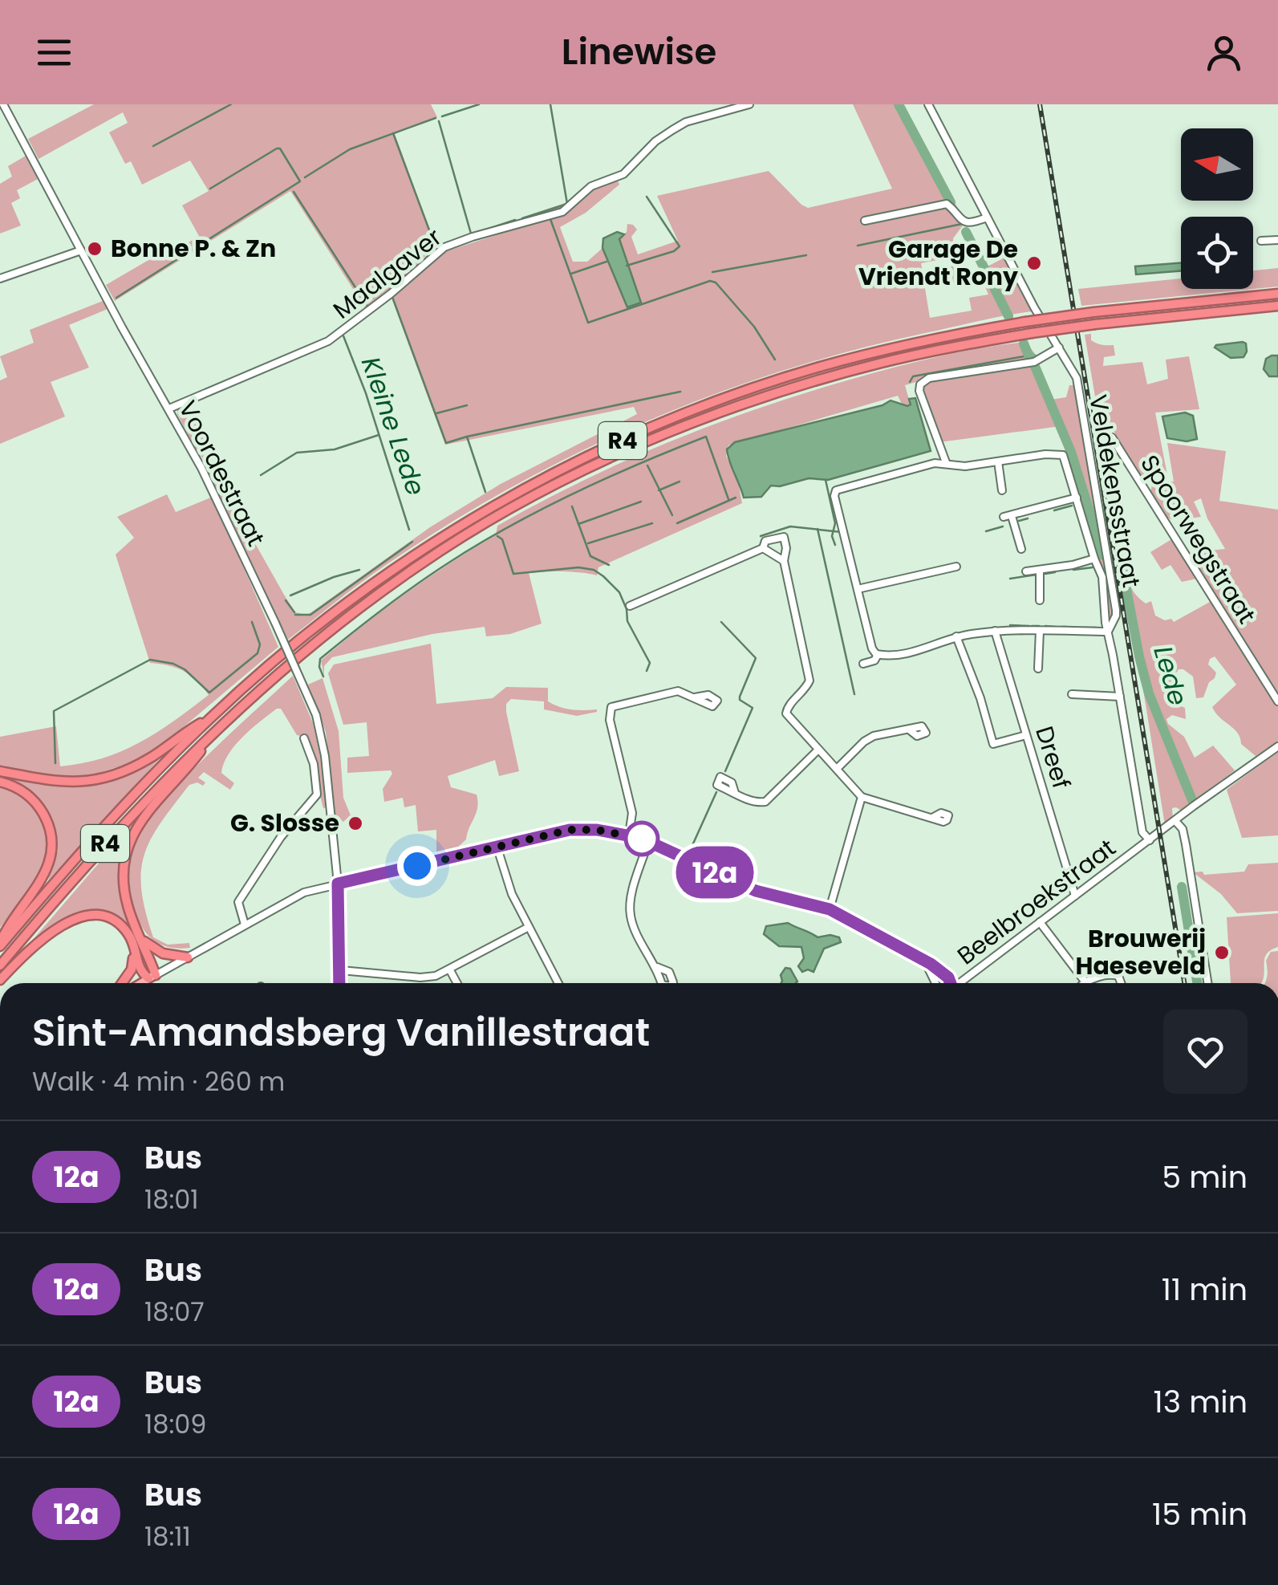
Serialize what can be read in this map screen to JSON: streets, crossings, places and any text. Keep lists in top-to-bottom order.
{
  "streets": {
    "highway": ["R4"],
    "street": [
      "Maalgaver",
      "Voordestraat",
      "Veldekensstraat",
      "Spoorwegstraat",
      "Dreef",
      "Beelbroekstraat"
    ]
  },
  "crossings": [
    ["Maalgaver", "Voordestraat"],
    ["Dreef", "Beelbroekstraat"]
  ],
  "water": ["Kleine Lede", "Lede"],
  "places": [
    "Bonne P. & Zn",
    "Garage De Vriendt Rony",
    "G. Slosse",
    "Brouwerij Haeseveld"
  ],
  "lines": ["bus line 12a"],
  "north": "left",
  "page": {
    "header": "Linewise",
    "on_map": "12a",
    "heading": ["Sint-Amandsberg Vanillestraat", "Walk · 4 min · 260 m"],
    "list": [
      {
        "mark": "12a",
        "name": "Bus",
        "note": "18:01",
        "value": "5 min"
      },
      {
        "mark": "12a",
        "name": "Bus",
        "note": "18:07",
        "value": "11 min"
      },
      {
        "mark": "12a",
        "name": "Bus",
        "note": "18:09",
        "value": "13 min"
      },
      {
        "mark": "12a",
        "name": "Bus",
        "note": "18:11",
        "value": "15 min"
      }
    ]
  }
}
